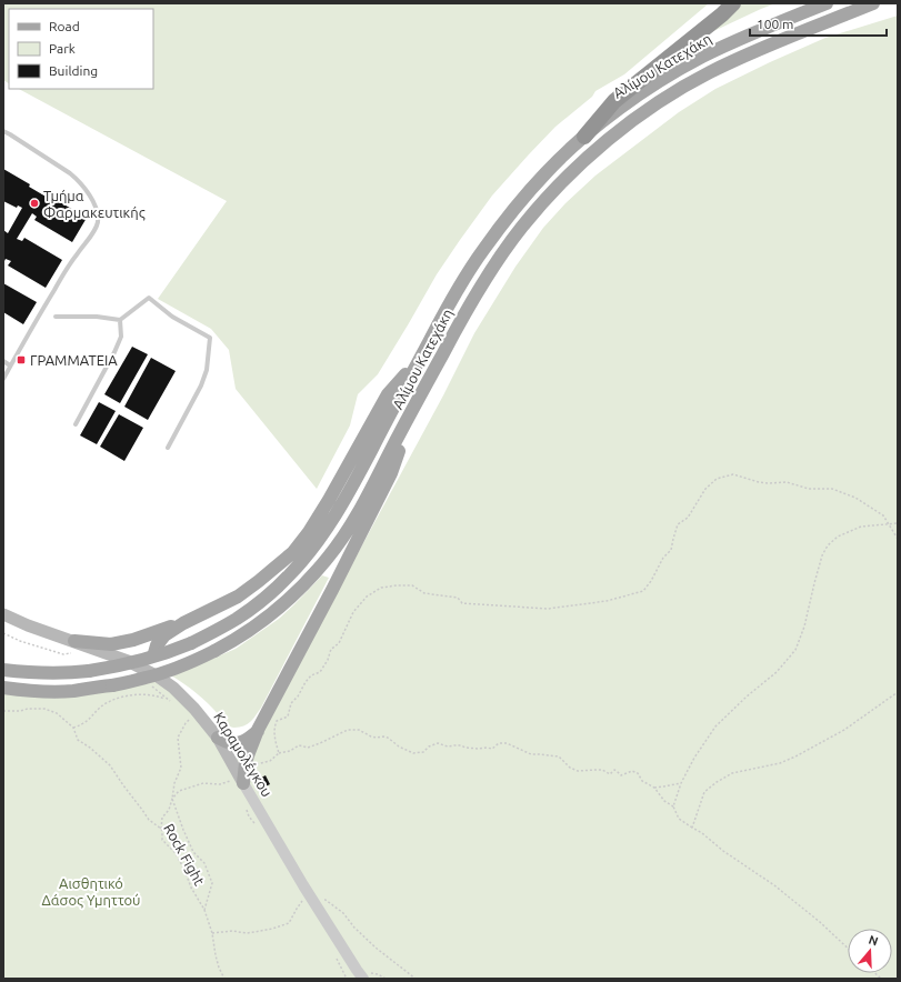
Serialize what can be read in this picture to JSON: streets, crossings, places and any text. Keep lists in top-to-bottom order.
{
  "streets": {
    "main road": ["Αλίμου Κατεχάκη", "Καραμολέγκου"],
    "path": ["Rock Fight"]
  },
  "parks": ["Αισθητικό Δάσος Υμηττού"],
  "places": {
    "other": ["Τμήμα Φαρμακευτικής"],
    "transit": ["ΓΡΑΜΜΑΤΕΙΑ"]
  },
  "legend": ["Road", "Park", "Building"],
  "scale_bar": "100 m",
  "north": "top"
}
